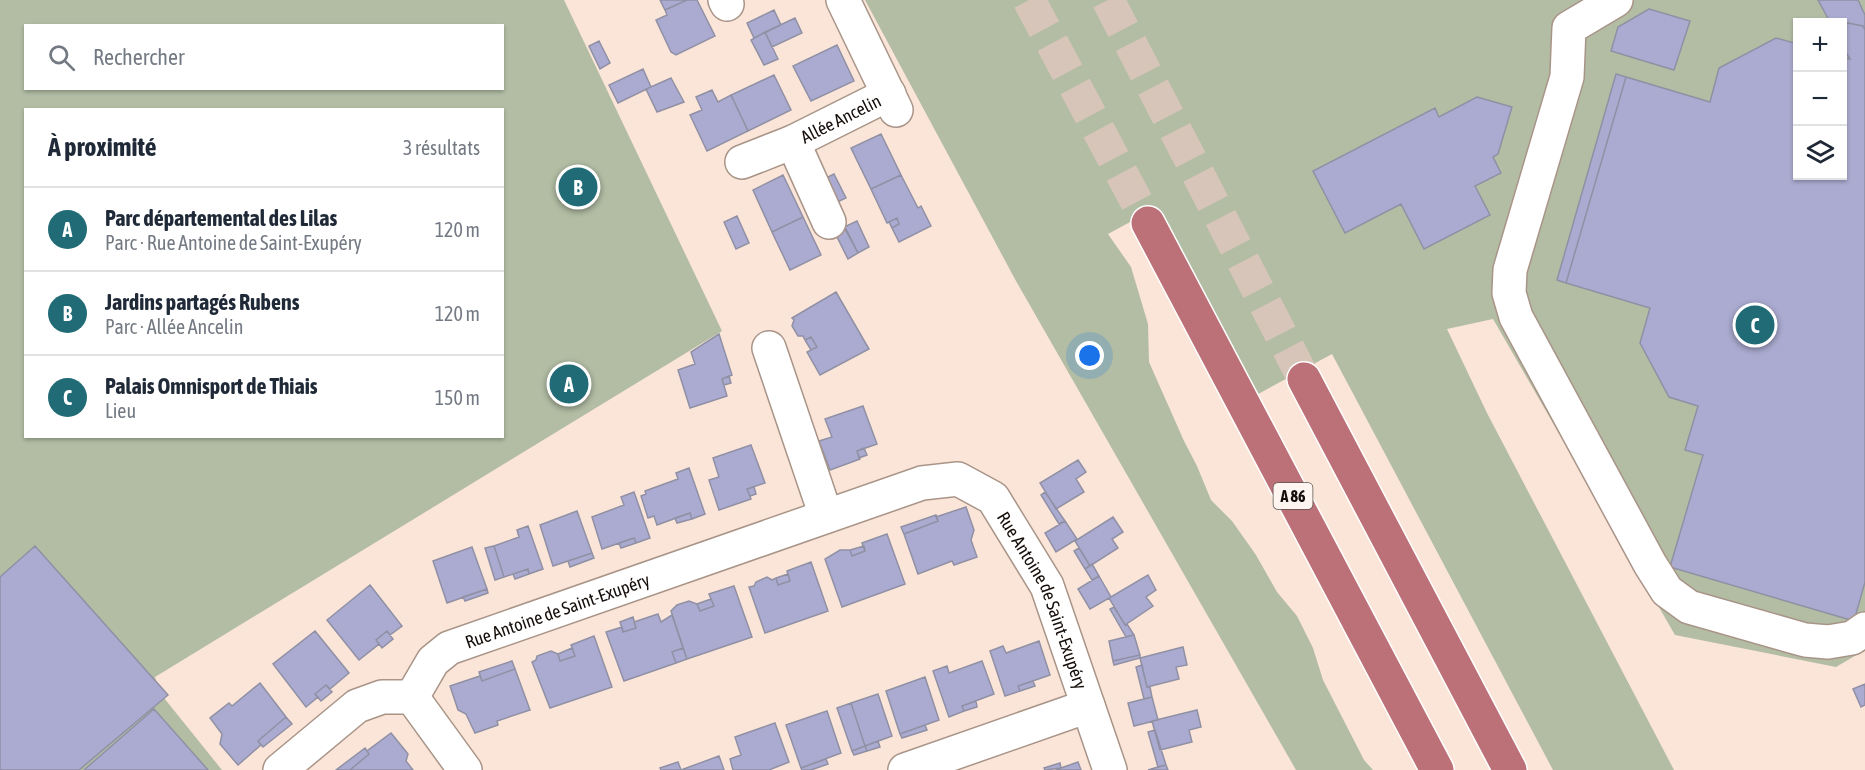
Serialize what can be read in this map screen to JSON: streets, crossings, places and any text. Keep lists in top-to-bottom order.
{
  "streets": {
    "highway": ["A 86"],
    "street": ["Allée Ancelin", "Rue Antoine de Saint-Exupéry"]
  },
  "page": {
    "map_buttons": ["+", "−"],
    "search": "Rechercher",
    "heading": ["À proximité", "3 résultats"],
    "pins": ["B", "C", "A"],
    "list": [
      {
        "mark": "A",
        "name": "Parc départemental des Lilas",
        "note": "Parc · Rue Antoine de Saint-Exupéry",
        "value": "120 m"
      },
      {
        "mark": "B",
        "name": "Jardins partagés Rubens",
        "note": "Parc · Allée Ancelin",
        "value": "120 m"
      },
      {
        "mark": "C",
        "name": "Palais Omnisport de Thiais",
        "note": "Lieu",
        "value": "150 m"
      }
    ]
  }
}
